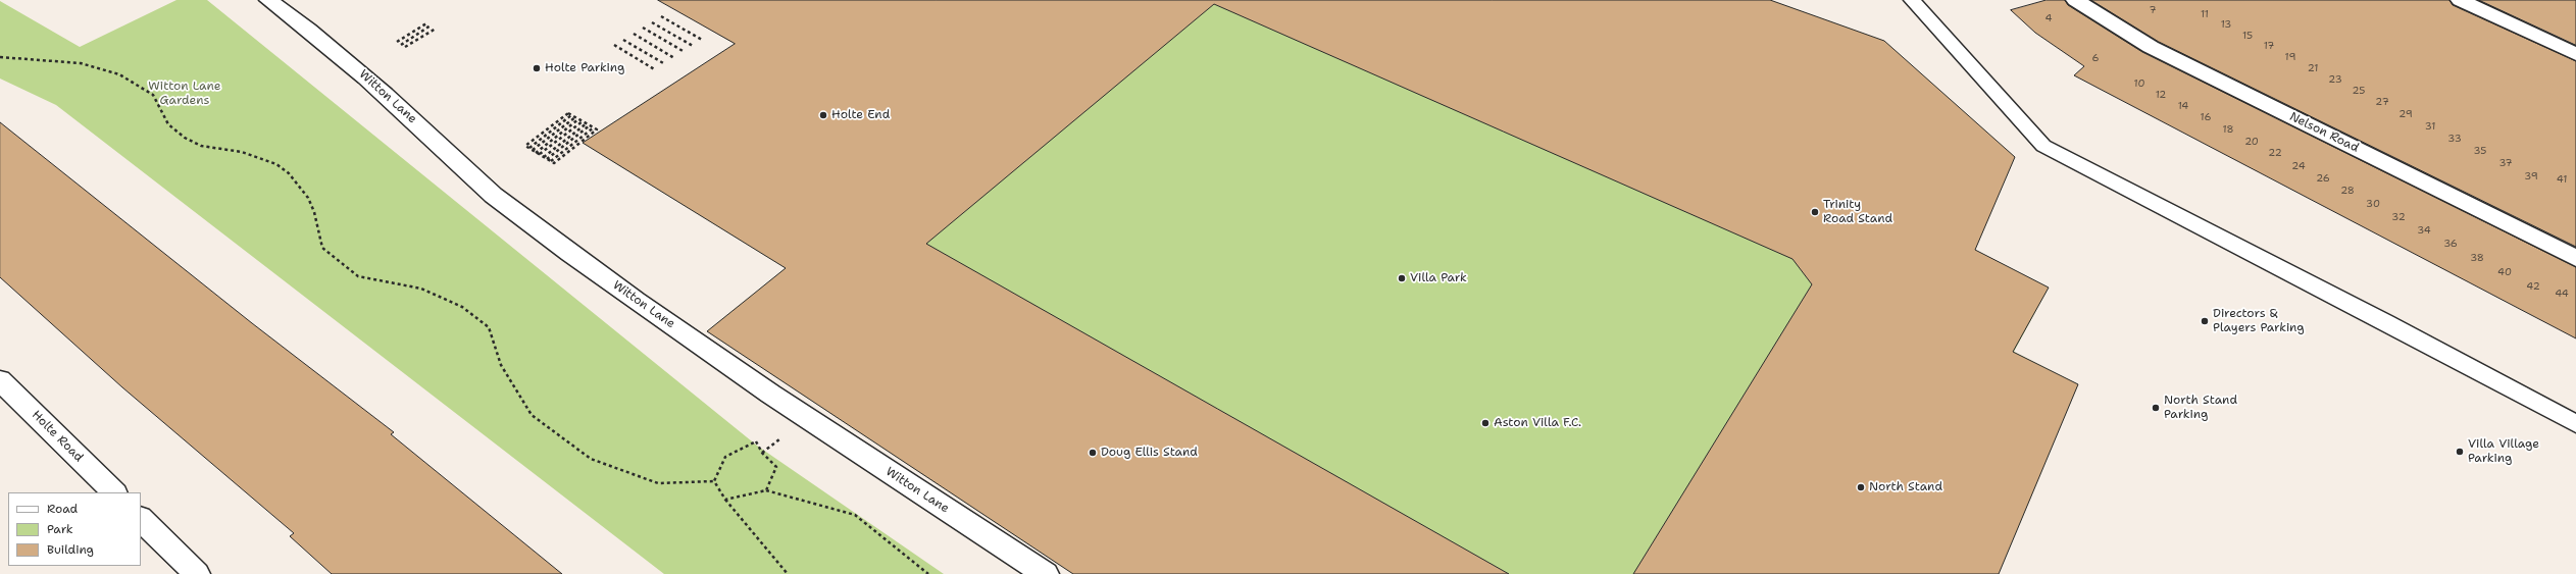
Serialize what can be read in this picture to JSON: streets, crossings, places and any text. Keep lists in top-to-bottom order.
{
  "streets": {
    "main road": ["Witton Lane", "Nelson Road", "Holte Road"]
  },
  "parks": ["Witton Lane Gardens"],
  "places": [
    "Holte Parking",
    "Holte End",
    "Trinity Road Stand",
    "Villa Park",
    "Directors & Players Parking",
    "North Stand Parking",
    "Aston Villa F.C.",
    "Villa Village Parking",
    "Doug Ellis Stand",
    "North Stand"
  ],
  "house_numbers": [
    "7",
    "11",
    "4",
    "13",
    "15",
    "17",
    "19",
    "6",
    "21",
    "23",
    "10",
    "25",
    "12",
    "27",
    "14",
    "29",
    "16",
    "31",
    "18",
    "33",
    "20",
    "35",
    "22",
    "37",
    "24",
    "39",
    "26",
    "41",
    "28",
    "30",
    "32",
    "34",
    "36",
    "38",
    "40",
    "42",
    "44"
  ],
  "legend": ["Road", "Park", "Building"]
}
